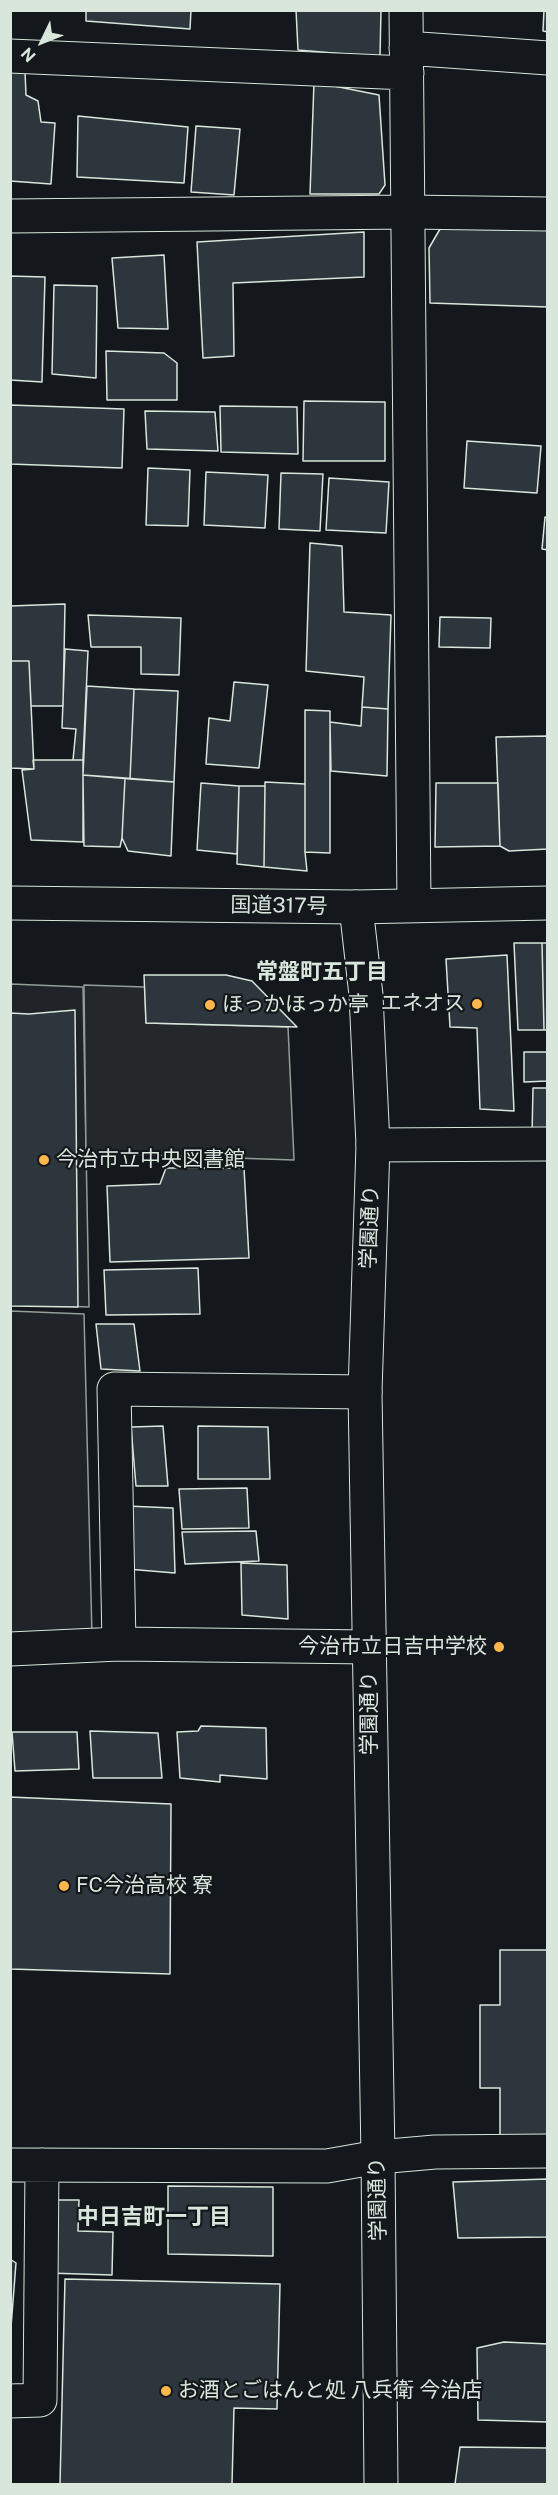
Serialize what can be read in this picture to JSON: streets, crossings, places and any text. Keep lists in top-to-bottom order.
{
  "streets": {
    "main road": ["国道317号", "学園通り"]
  },
  "crossings": [
    ["国道317号", "学園通り"]
  ],
  "districts": ["常盤町五丁目", "中日吉町一丁目"],
  "places": [
    "エネオス",
    "ほっかほっか亭",
    "今治市立中央図書館",
    "今治市立日吉中学校",
    "FC今治高校 寮",
    "お酒とごはんと処 八兵衛 今治店"
  ],
  "north": "bottom left"
}
